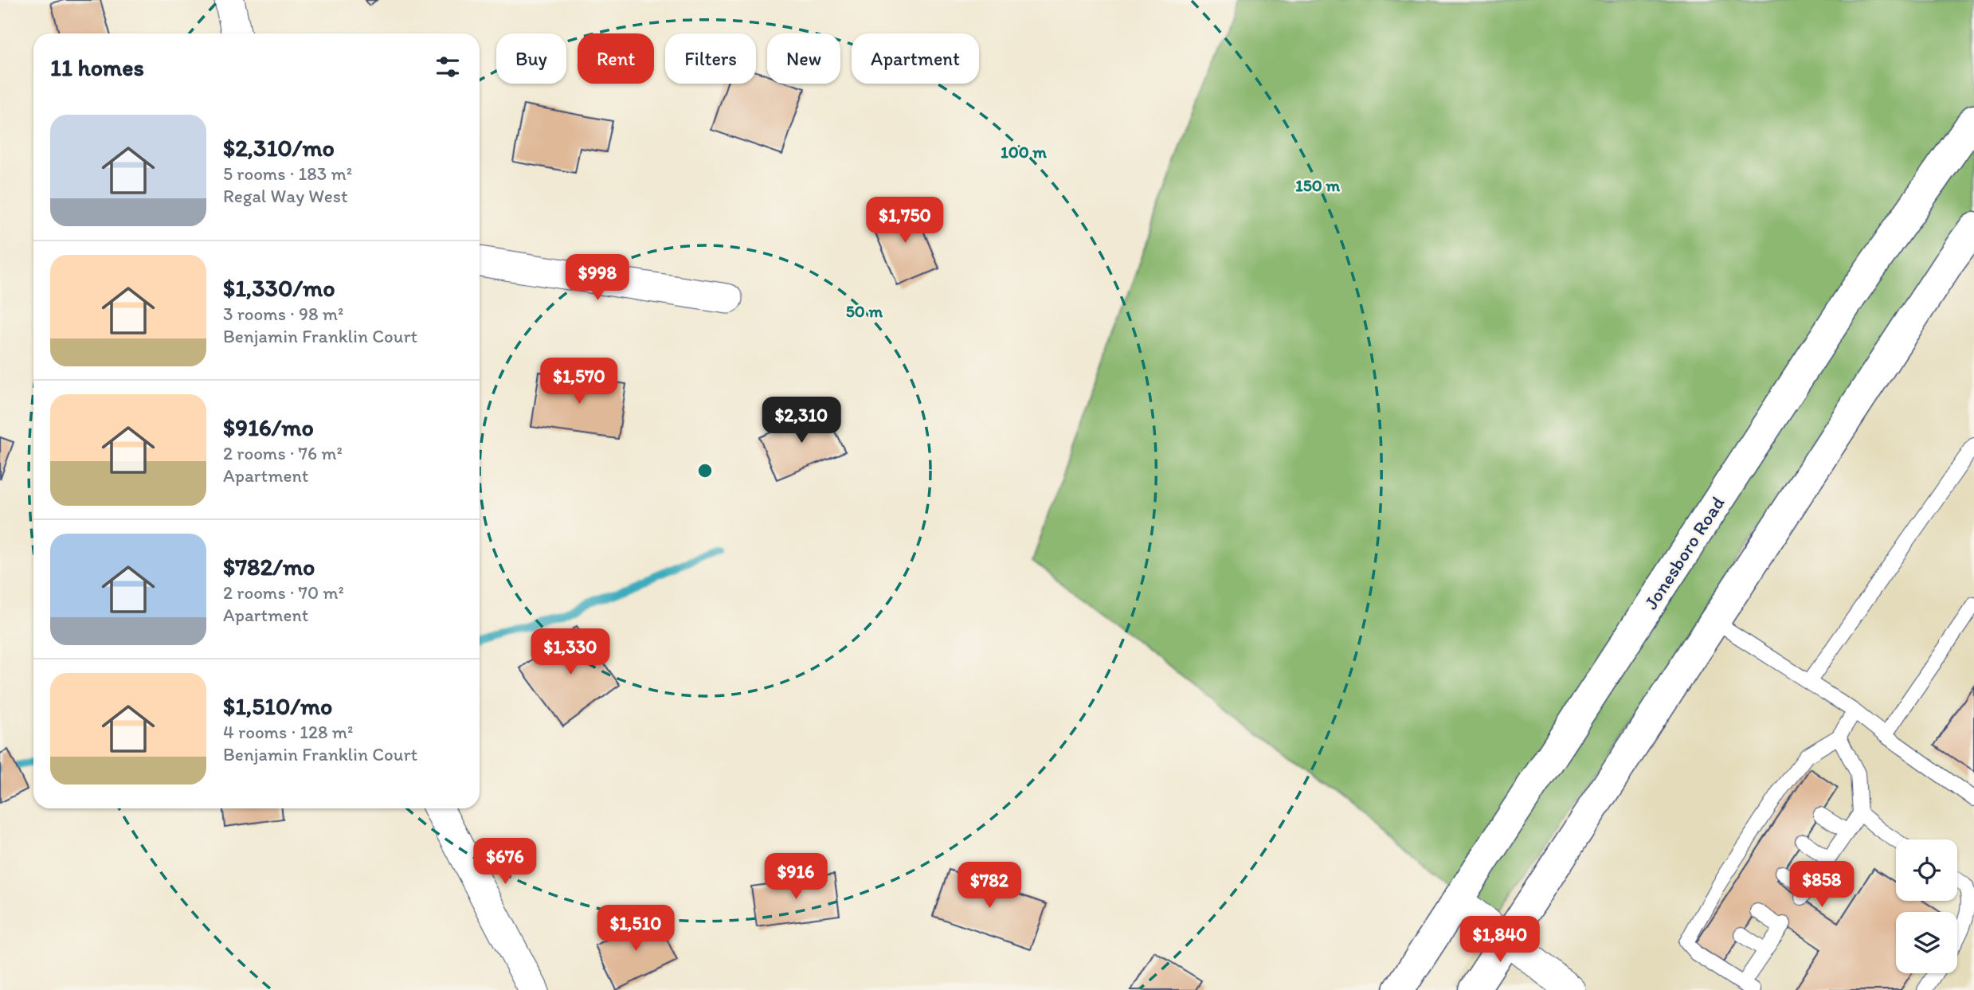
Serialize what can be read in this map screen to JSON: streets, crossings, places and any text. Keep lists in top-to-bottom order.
{
  "streets": {
    "main road": ["Jonesboro Road"]
  },
  "page": {
    "chip": [
      "Buy",
      "Rent",
      "Filters",
      "New",
      "Apartment"
    ],
    "heading": "11 homes",
    "list": [
      {
        "name": "$2,310/mo",
        "note": "5 rooms · 183 m² · Regal Way West"
      },
      {
        "name": "$1,330/mo",
        "note": "3 rooms · 98 m² · Benjamin Franklin Court"
      },
      {
        "name": "$916/mo",
        "note": "2 rooms · 76 m² · Apartment"
      },
      {
        "name": "$782/mo",
        "note": "2 rooms · 70 m² · Apartment"
      },
      {
        "name": "$1,510/mo",
        "note": "4 rooms · 128 m² · Benjamin Franklin Court"
      }
    ],
    "price": [
      "$1,750",
      "$998",
      "$1,570",
      "$2,310",
      "$1,330",
      "$676",
      "$916",
      "$858",
      "$782",
      "$1,510",
      "$1,840"
    ]
  },
  "rings": ["100 m", "150 m", "50 m"]
}
